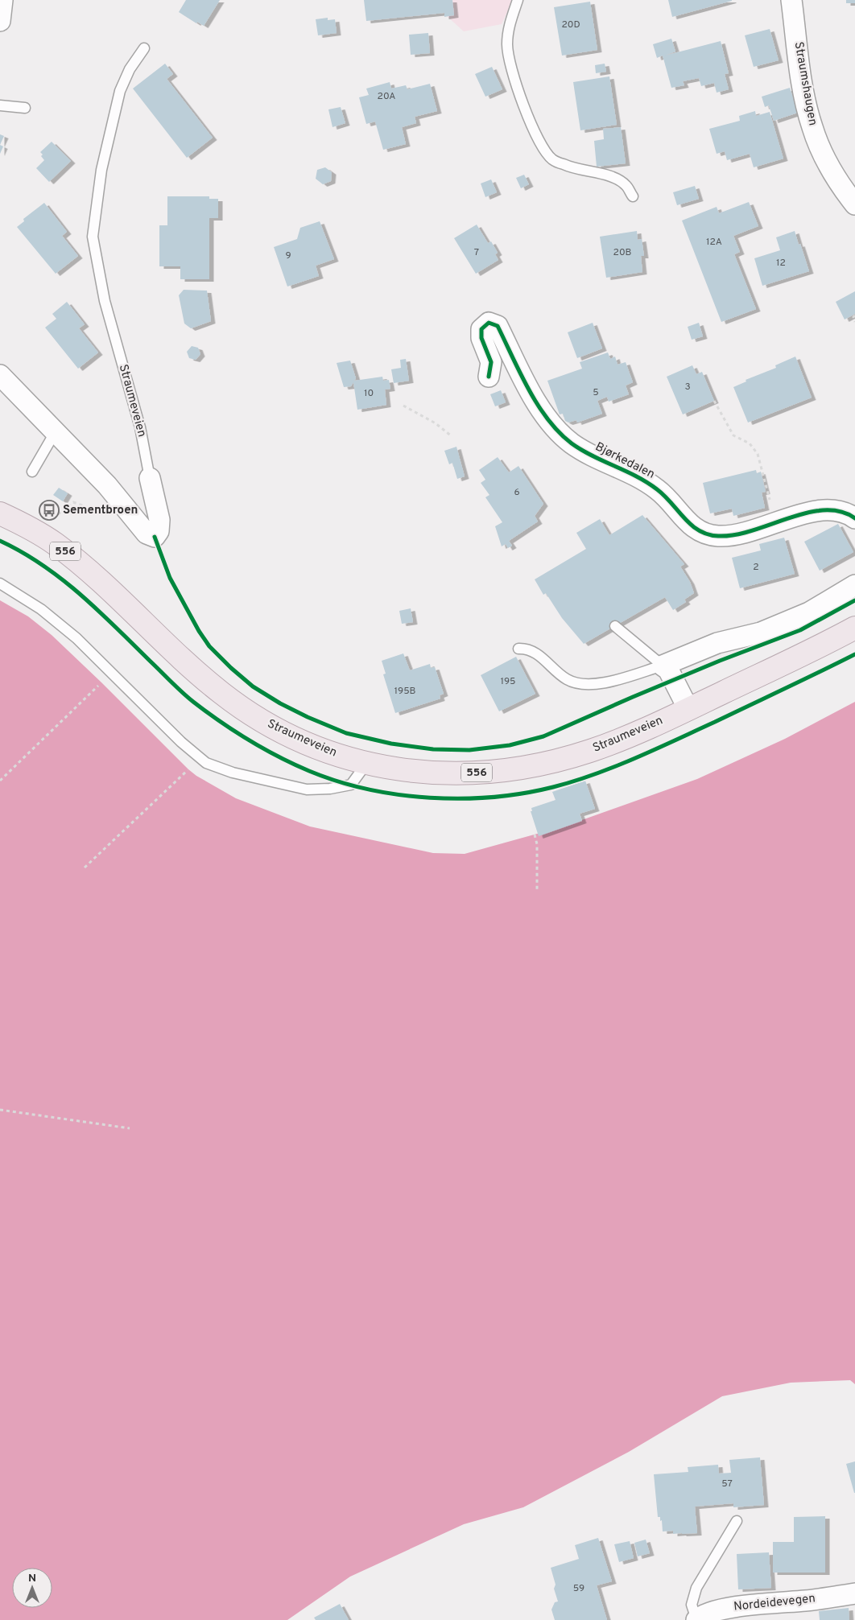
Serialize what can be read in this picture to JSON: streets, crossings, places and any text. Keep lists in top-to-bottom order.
{
  "streets": {
    "main road": ["Straumeveien", "556"],
    "street": ["Straumshaugen", "Bjørkedalen", "Nordeidevegen"]
  },
  "places": {
    "bus stop": ["Sementbroen"]
  },
  "house_numbers": [
    "20D",
    "20A",
    "12A",
    "7",
    "20B",
    "9",
    "12",
    "3",
    "5",
    "10",
    "6",
    "2",
    "195",
    "195B",
    "57",
    "59"
  ],
  "north": "top"
}
